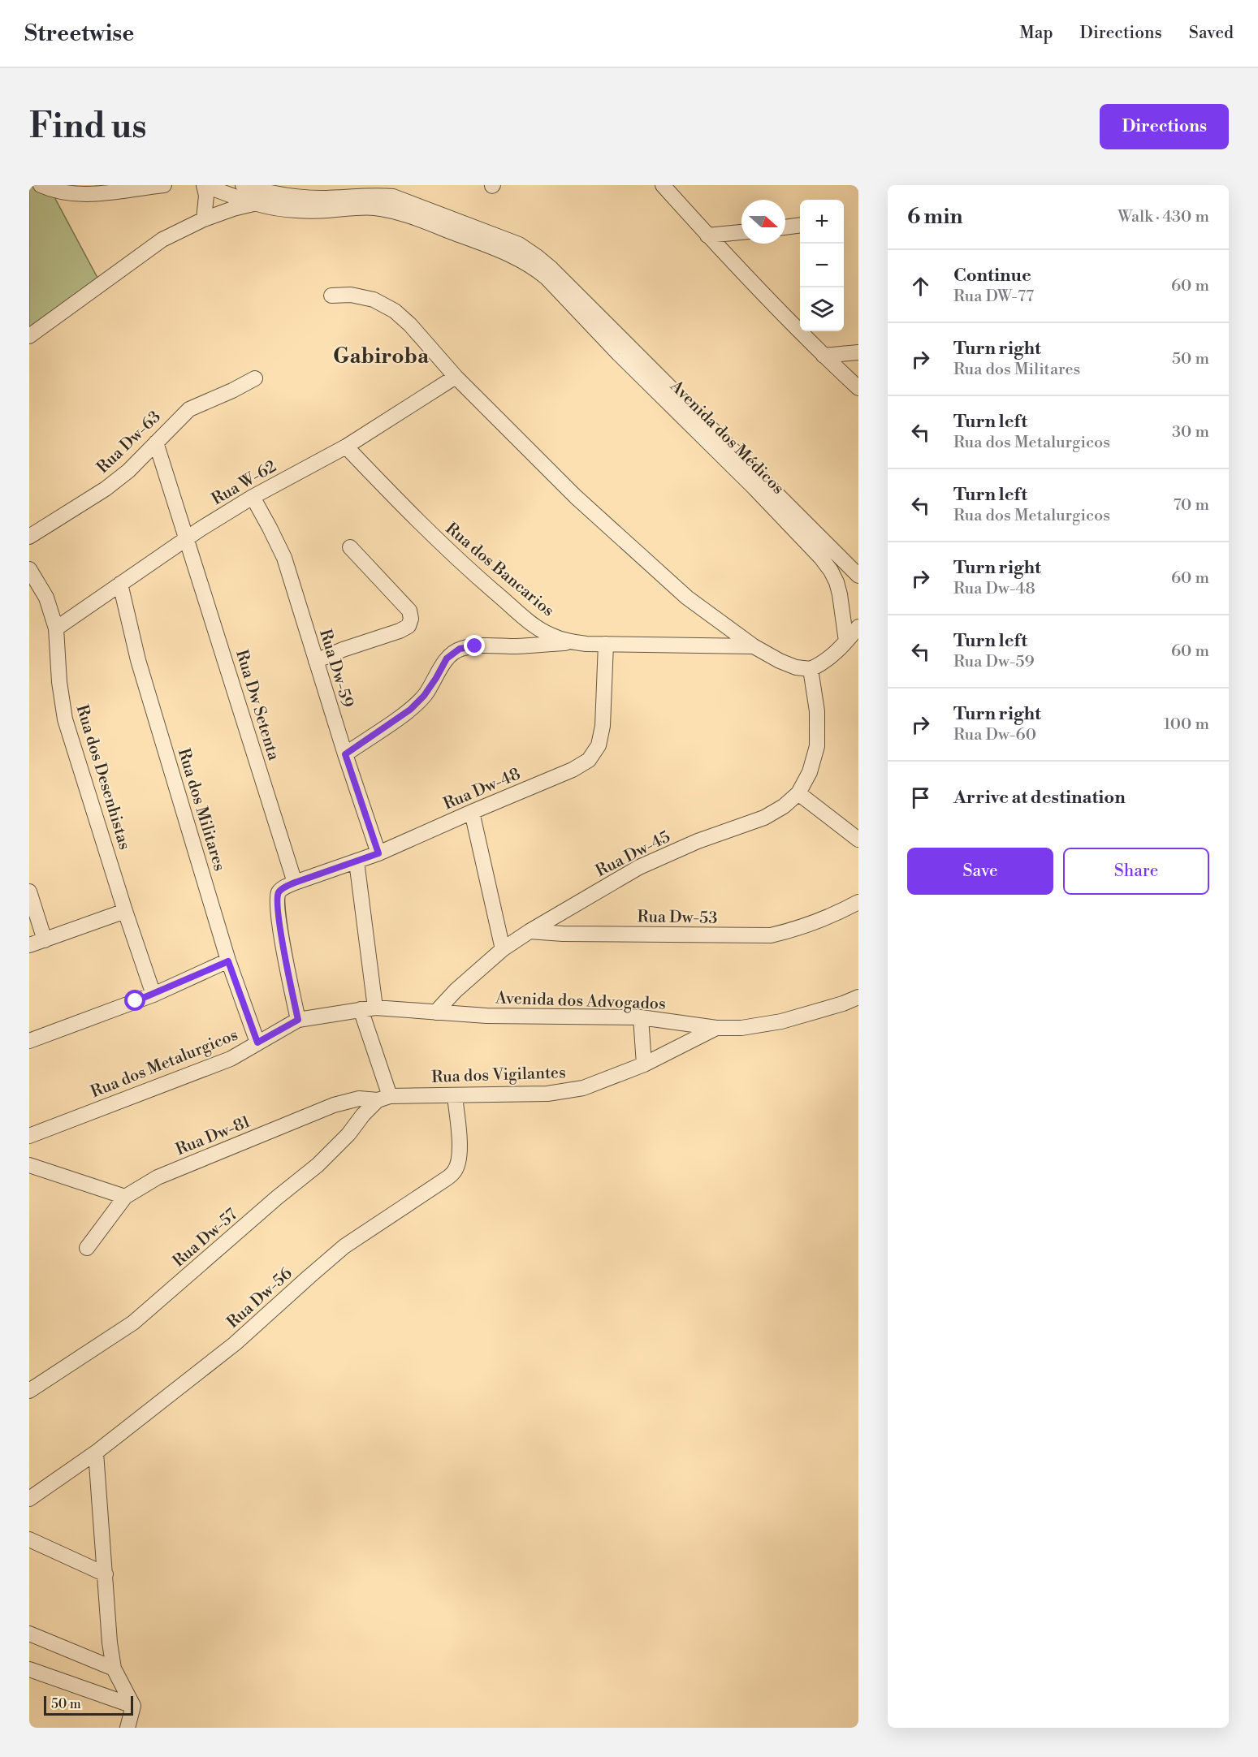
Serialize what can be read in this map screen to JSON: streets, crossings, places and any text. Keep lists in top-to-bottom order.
{
  "streets": {
    "street": [
      "Avenida dos Médicos",
      "Rua Dw-63",
      "Rua W-62",
      "Rua dos Bancarios",
      "Rua Dw-59",
      "Rua Dw Setenta",
      "Rua dos Desenhistas",
      "Rua Dw-48",
      "Rua dos Militares",
      "Rua Dw-45",
      "Rua Dw-53",
      "Avenida dos Advogados",
      "Rua dos Metalurgicos",
      "Rua dos Vigilantes",
      "Rua Dw-81",
      "Rua Dw-57",
      "Rua Dw-56"
    ]
  },
  "crossings": [
    ["Rua Dw-63", "Rua Dw Setenta"],
    ["Rua W-62", "Rua dos Bancarios"],
    ["Rua W-62", "Rua Dw-59"],
    ["Rua W-62", "Rua Dw Setenta"],
    ["Rua W-62", "Rua dos Desenhistas"],
    ["Rua W-62", "Rua dos Militares"],
    ["Rua dos Bancarios", "Rua Dw-48"],
    ["Rua Dw-59", "Rua Dw-48"],
    ["Rua Dw Setenta", "Rua Dw-48"],
    ["Rua Dw-48", "Avenida dos Advogados"],
    ["Rua Dw-48", "Rua dos Metalurgicos"],
    ["Rua dos Militares", "Rua dos Metalurgicos"],
    ["Rua Dw-45", "Rua Dw-53"],
    ["Rua Dw-45", "Avenida dos Advogados"],
    ["Avenida dos Advogados", "Rua dos Metalurgicos"],
    ["Avenida dos Advogados", "Rua dos Vigilantes"],
    ["Rua dos Vigilantes", "Rua Dw-81"],
    ["Rua dos Vigilantes", "Rua Dw-57"],
    ["Rua dos Vigilantes", "Rua Dw-56"],
    ["Rua Dw-81", "Rua Dw-57"]
  ],
  "districts": ["Gabiroba"],
  "scale_bar": "50 m",
  "north": "right",
  "page": {
    "header": "Streetwise",
    "nav": ["Map", "Directions", "Saved"],
    "buttons": [
      "Directions",
      ["Save", "Share"]
    ],
    "title": "Find us",
    "heading": ["6 min", "Walk · 430 m"],
    "map_buttons": ["+", "−"],
    "list": [
      ["Continue", "Rua DW-77", "60 m"],
      ["Turn right", "Rua dos Militares", "50 m"],
      ["Turn left", "Rua dos Metalurgicos", "30 m"],
      ["Turn left", "Rua dos Metalurgicos", "70 m"],
      ["Turn right", "Rua Dw-48", "60 m"],
      ["Turn left", "Rua Dw-59", "60 m"],
      ["Turn right", "Rua Dw-60", "100 m"],
      "Arrive at destination"
    ],
    "scale": "50 m"
  }
}
